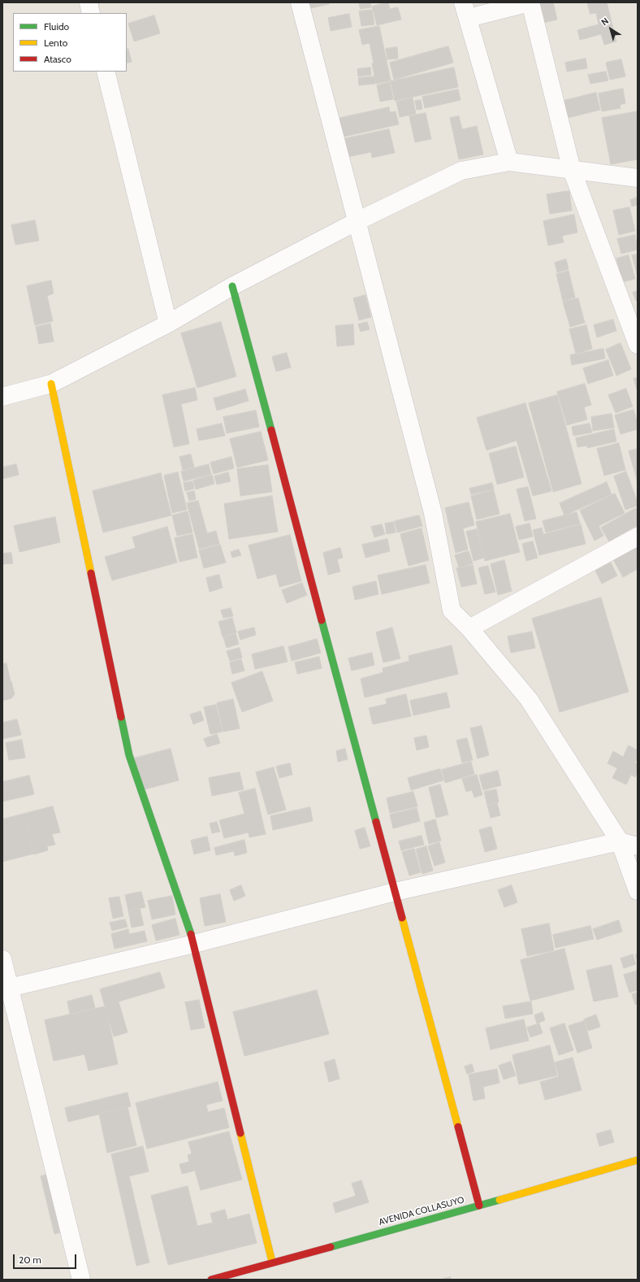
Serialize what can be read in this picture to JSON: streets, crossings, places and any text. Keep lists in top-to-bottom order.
{
  "streets": {
    "street": ["AVENIDA COLLASUYO"]
  },
  "legend": ["Fluido", "Lento", "Atasco"],
  "scale_bar": "20 m",
  "north": "top left"
}
